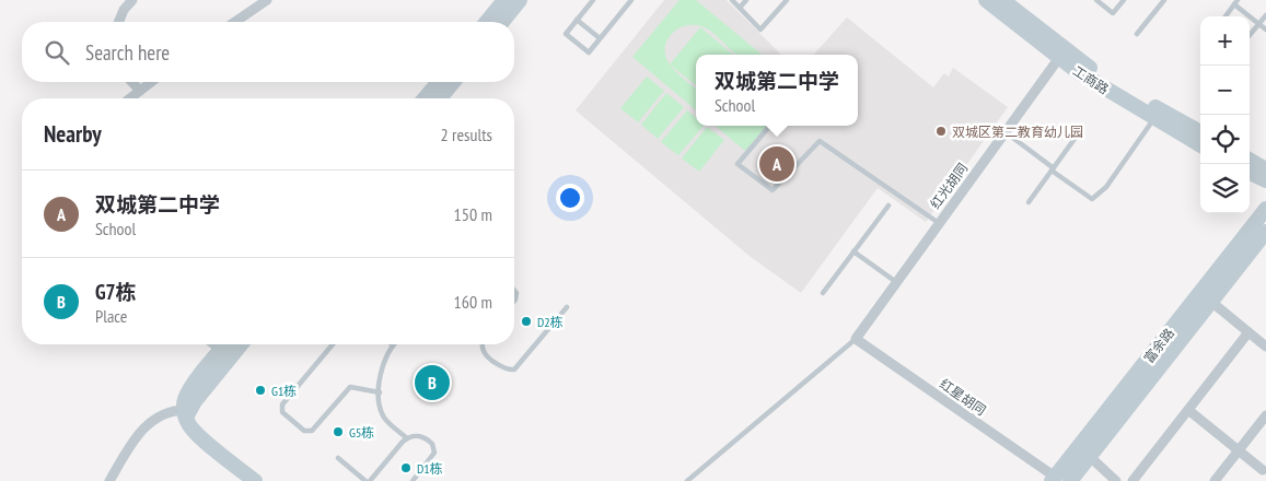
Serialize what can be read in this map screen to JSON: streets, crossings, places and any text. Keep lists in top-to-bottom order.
{
  "streets": {
    "main road": ["工商路", "富余路"],
    "street": ["红光胡同", "红星胡同"]
  },
  "crossings": [
    ["工商路", "红光胡同"],
    ["红光胡同", "红星胡同"],
    ["富余路", "红星胡同"]
  ],
  "places": [
    "双城区第二教育幼儿园",
    "D2栋",
    "G1栋",
    "G5栋",
    "D1栋"
  ],
  "page": {
    "map_buttons": ["+", "−"],
    "search": "Search here",
    "popup": ["双城第二中学", "School"],
    "heading": ["Nearby", "2 results"],
    "pins": ["A", "B"],
    "list": [
      {
        "mark": "A",
        "name": "双城第二中学",
        "note": "School",
        "value": "150 m"
      },
      {
        "mark": "B",
        "name": "G7栋",
        "note": "Place",
        "value": "160 m"
      }
    ]
  }
}
